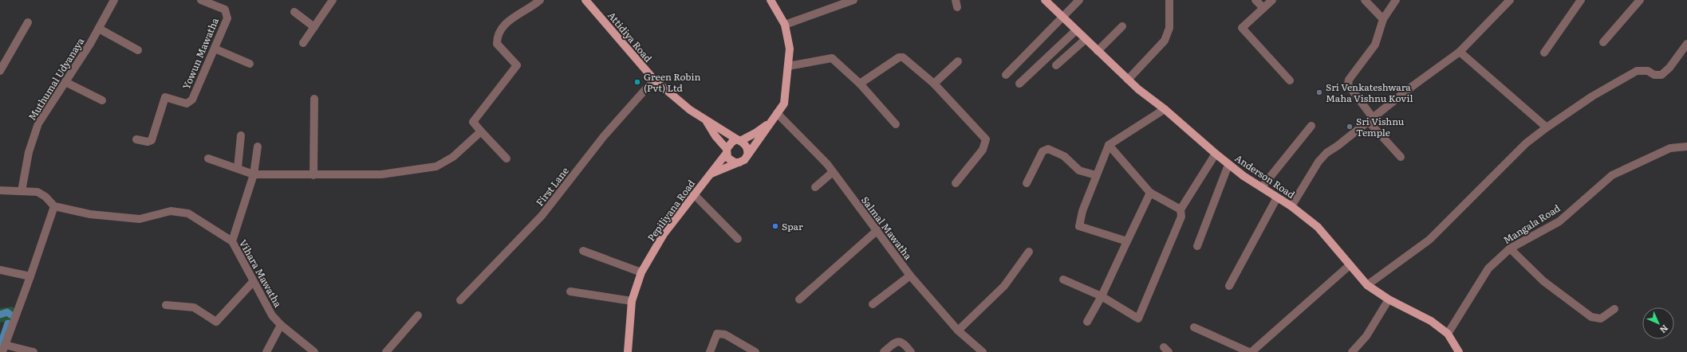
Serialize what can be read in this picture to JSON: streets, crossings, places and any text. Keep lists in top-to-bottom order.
{
  "streets": {
    "main road": ["Attidiya Road", "Anderson Road", "Pepiliyana Road"],
    "street": [
      "Yowun Mawatha",
      "Muthumal Udyanaya",
      "First Lane",
      "Mangala Road",
      "Salmal Mawatha",
      "Vihara Mawatha"
    ]
  },
  "crossings": [
    ["Attidiya Road", "First Lane"],
    ["Attidiya Road", "Pepiliyana Road"],
    ["Anderson Road", "Mangala Road"]
  ],
  "places": [
    "Green Robin (Pvt) Ltd",
    "Sri Venkateshwara Maha Vishnu Kovil",
    "Sri Vishnu Temple",
    "Spar"
  ],
  "north": "bottom right"
}
